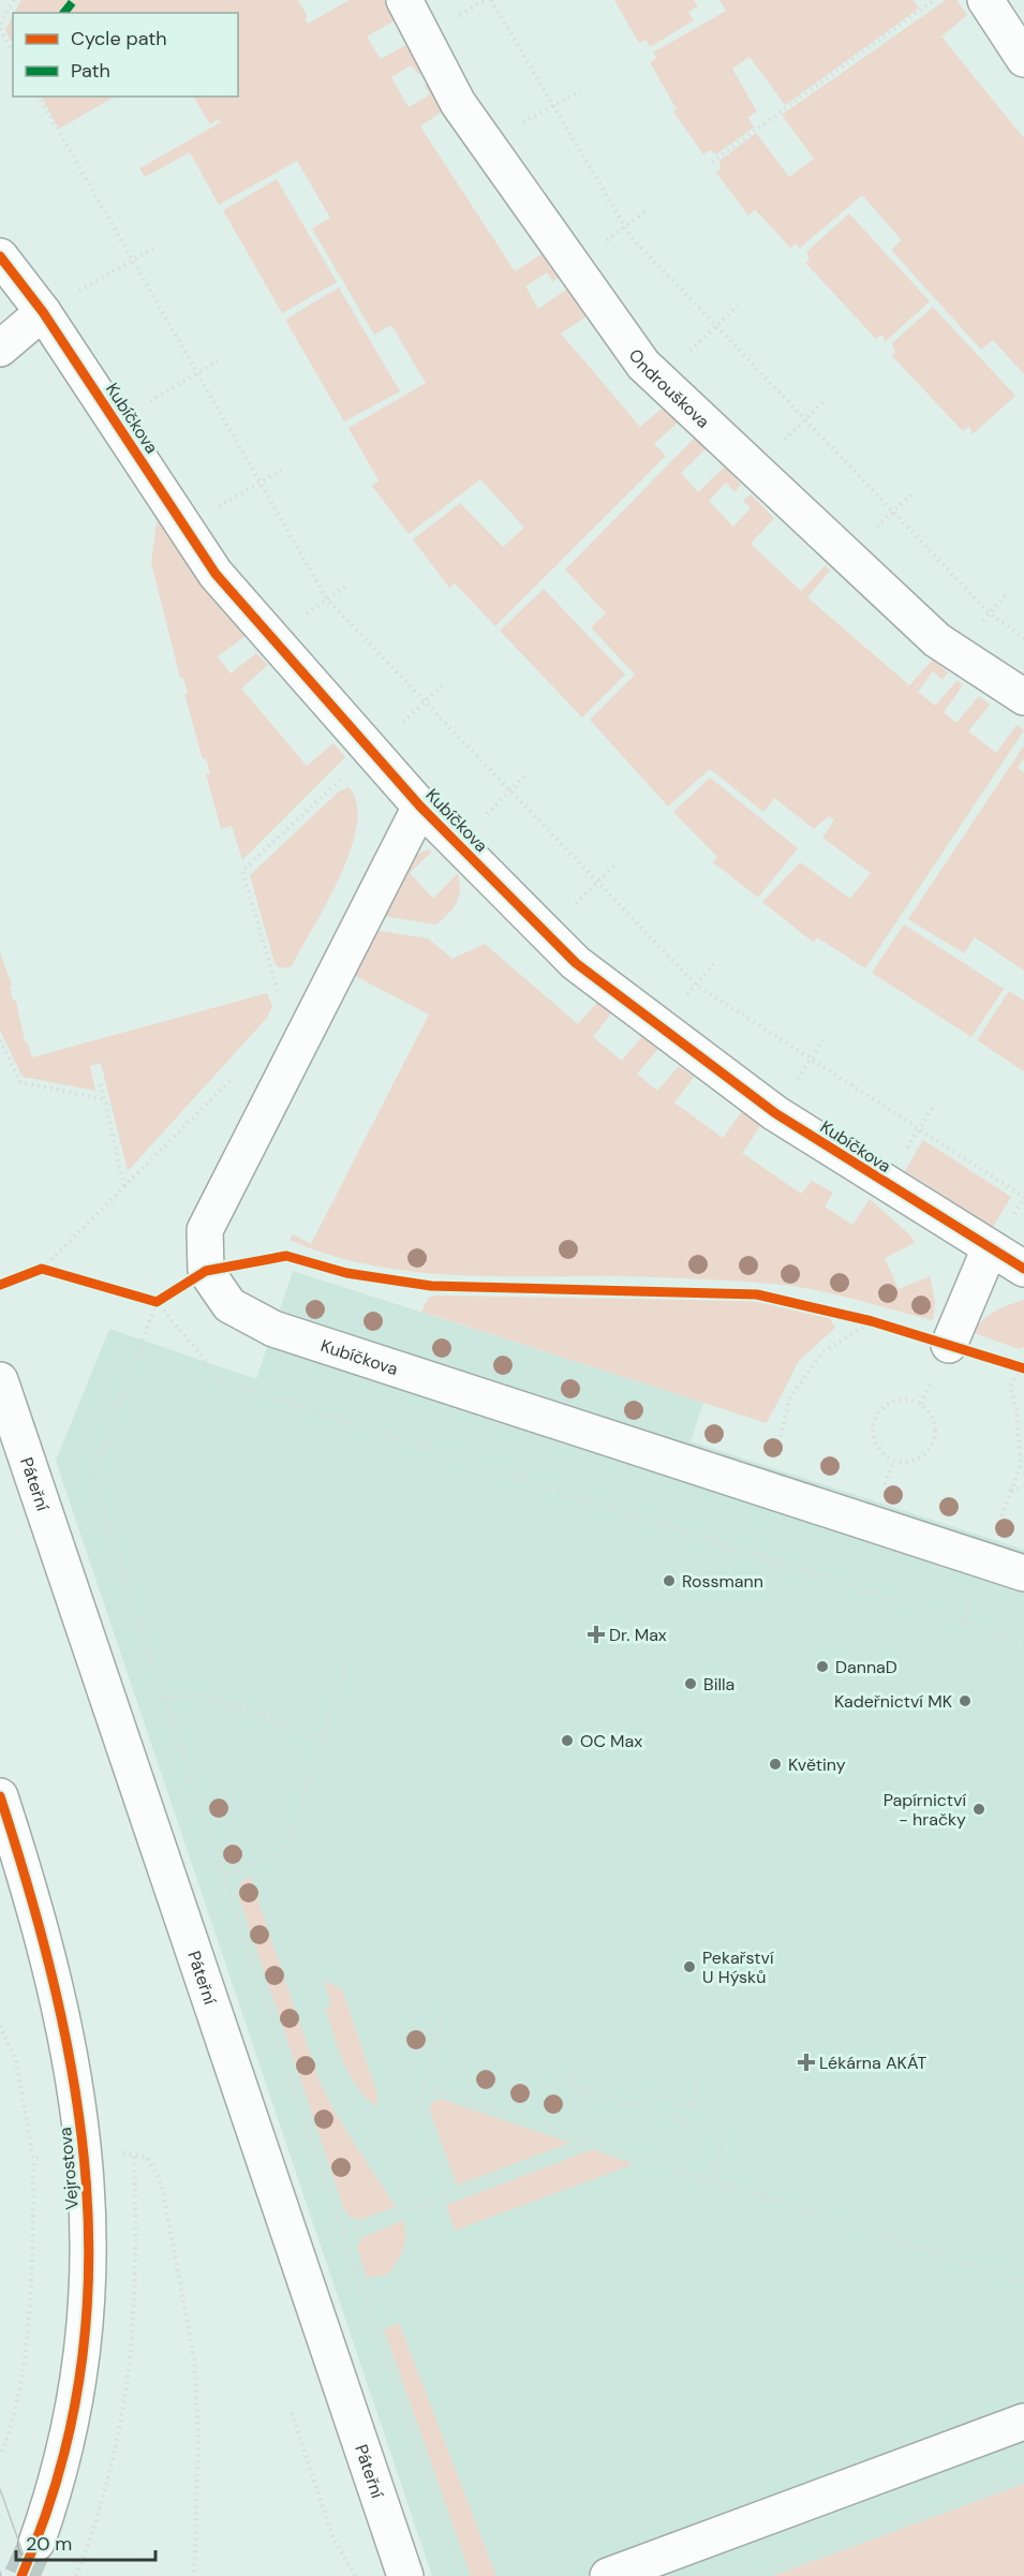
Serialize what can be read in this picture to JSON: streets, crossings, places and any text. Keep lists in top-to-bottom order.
{
  "streets": {
    "street": [
      "Ondrouškova",
      "Kubíčkova",
      "Páteřní",
      "Vejrostova"
    ]
  },
  "places": {
    "other": [
      "Rossmann",
      "DannaD",
      "Billa",
      "Kadeřnictví MK",
      "OC Max",
      "Květiny",
      "Papírnictví - hračky",
      "Pekařství U Hýsků"
    ],
    "health": ["Dr. Max", "Lékárna AKÁT"]
  },
  "legend": ["Cycle path", "Path"],
  "scale_bar": "20 m"
}
